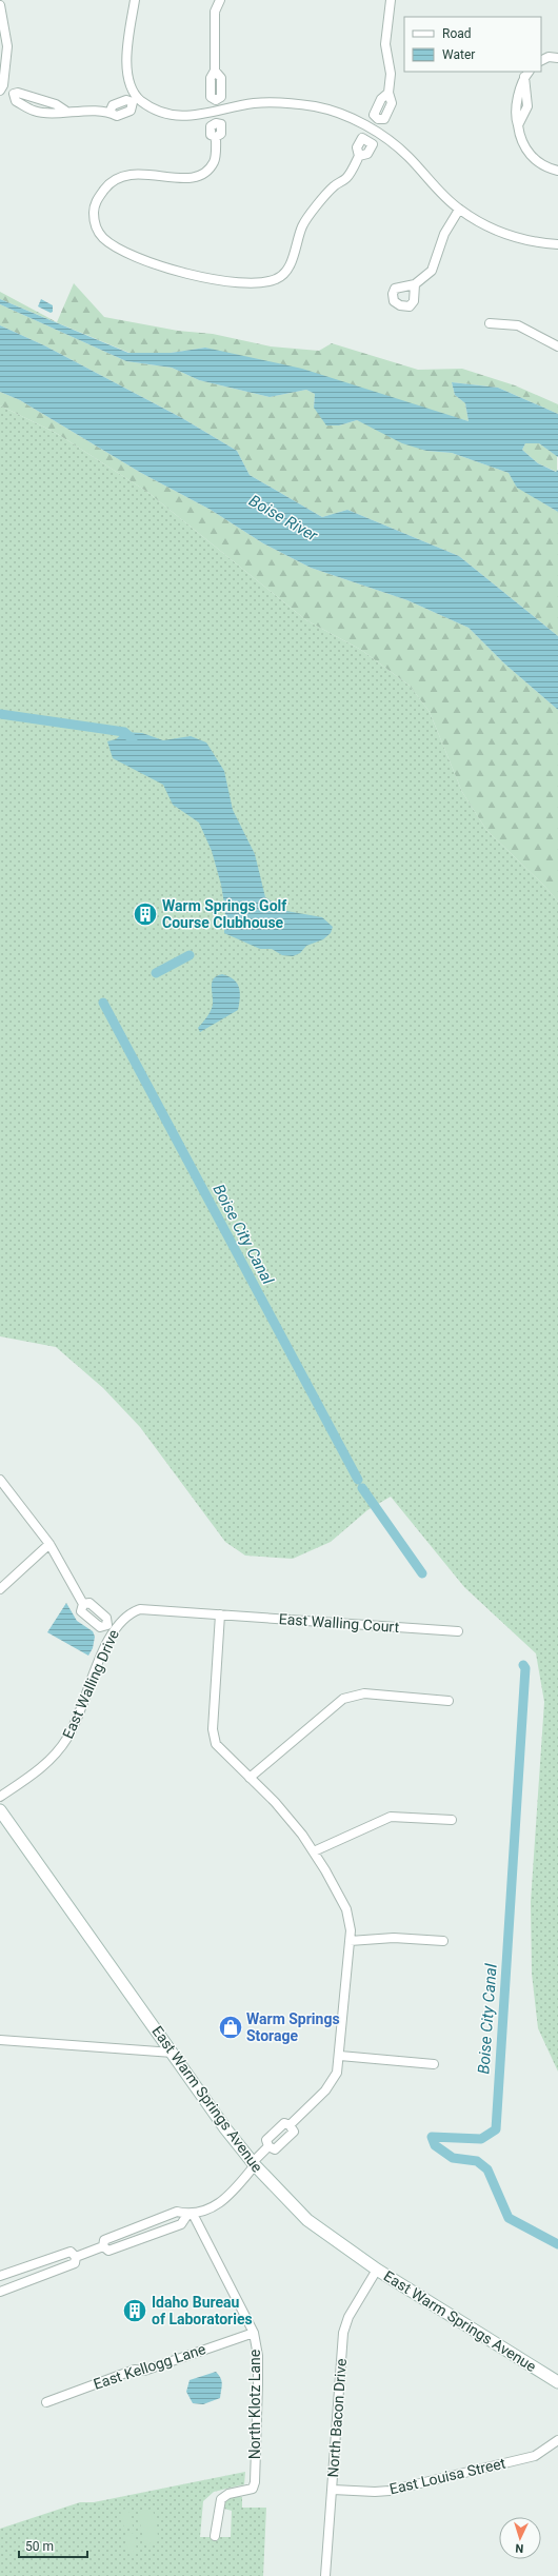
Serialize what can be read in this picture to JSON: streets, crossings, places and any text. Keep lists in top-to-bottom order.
{
  "streets": {
    "street": [
      "East Walling Court",
      "East Walling Drive",
      "East Warm Springs Avenue",
      "East Kellogg Lane",
      "North Klotz Lane",
      "North Bacon Drive",
      "East Louisa Street"
    ]
  },
  "crossings": [
    ["East Walling Court", "East Walling Drive"],
    ["East Warm Springs Avenue", "North Bacon Drive"],
    ["East Kellogg Lane", "North Klotz Lane"],
    ["North Bacon Drive", "East Louisa Street"]
  ],
  "water": ["Boise River", "Boise City Canal"],
  "places": {
    "building": ["Warm Springs Golf Course Clubhouse", "Idaho Bureau of Laboratories"],
    "shop": ["Warm Springs Storage"]
  },
  "legend": ["Road", "Water"],
  "scale_bar": "50 m",
  "north": "bottom"
}
